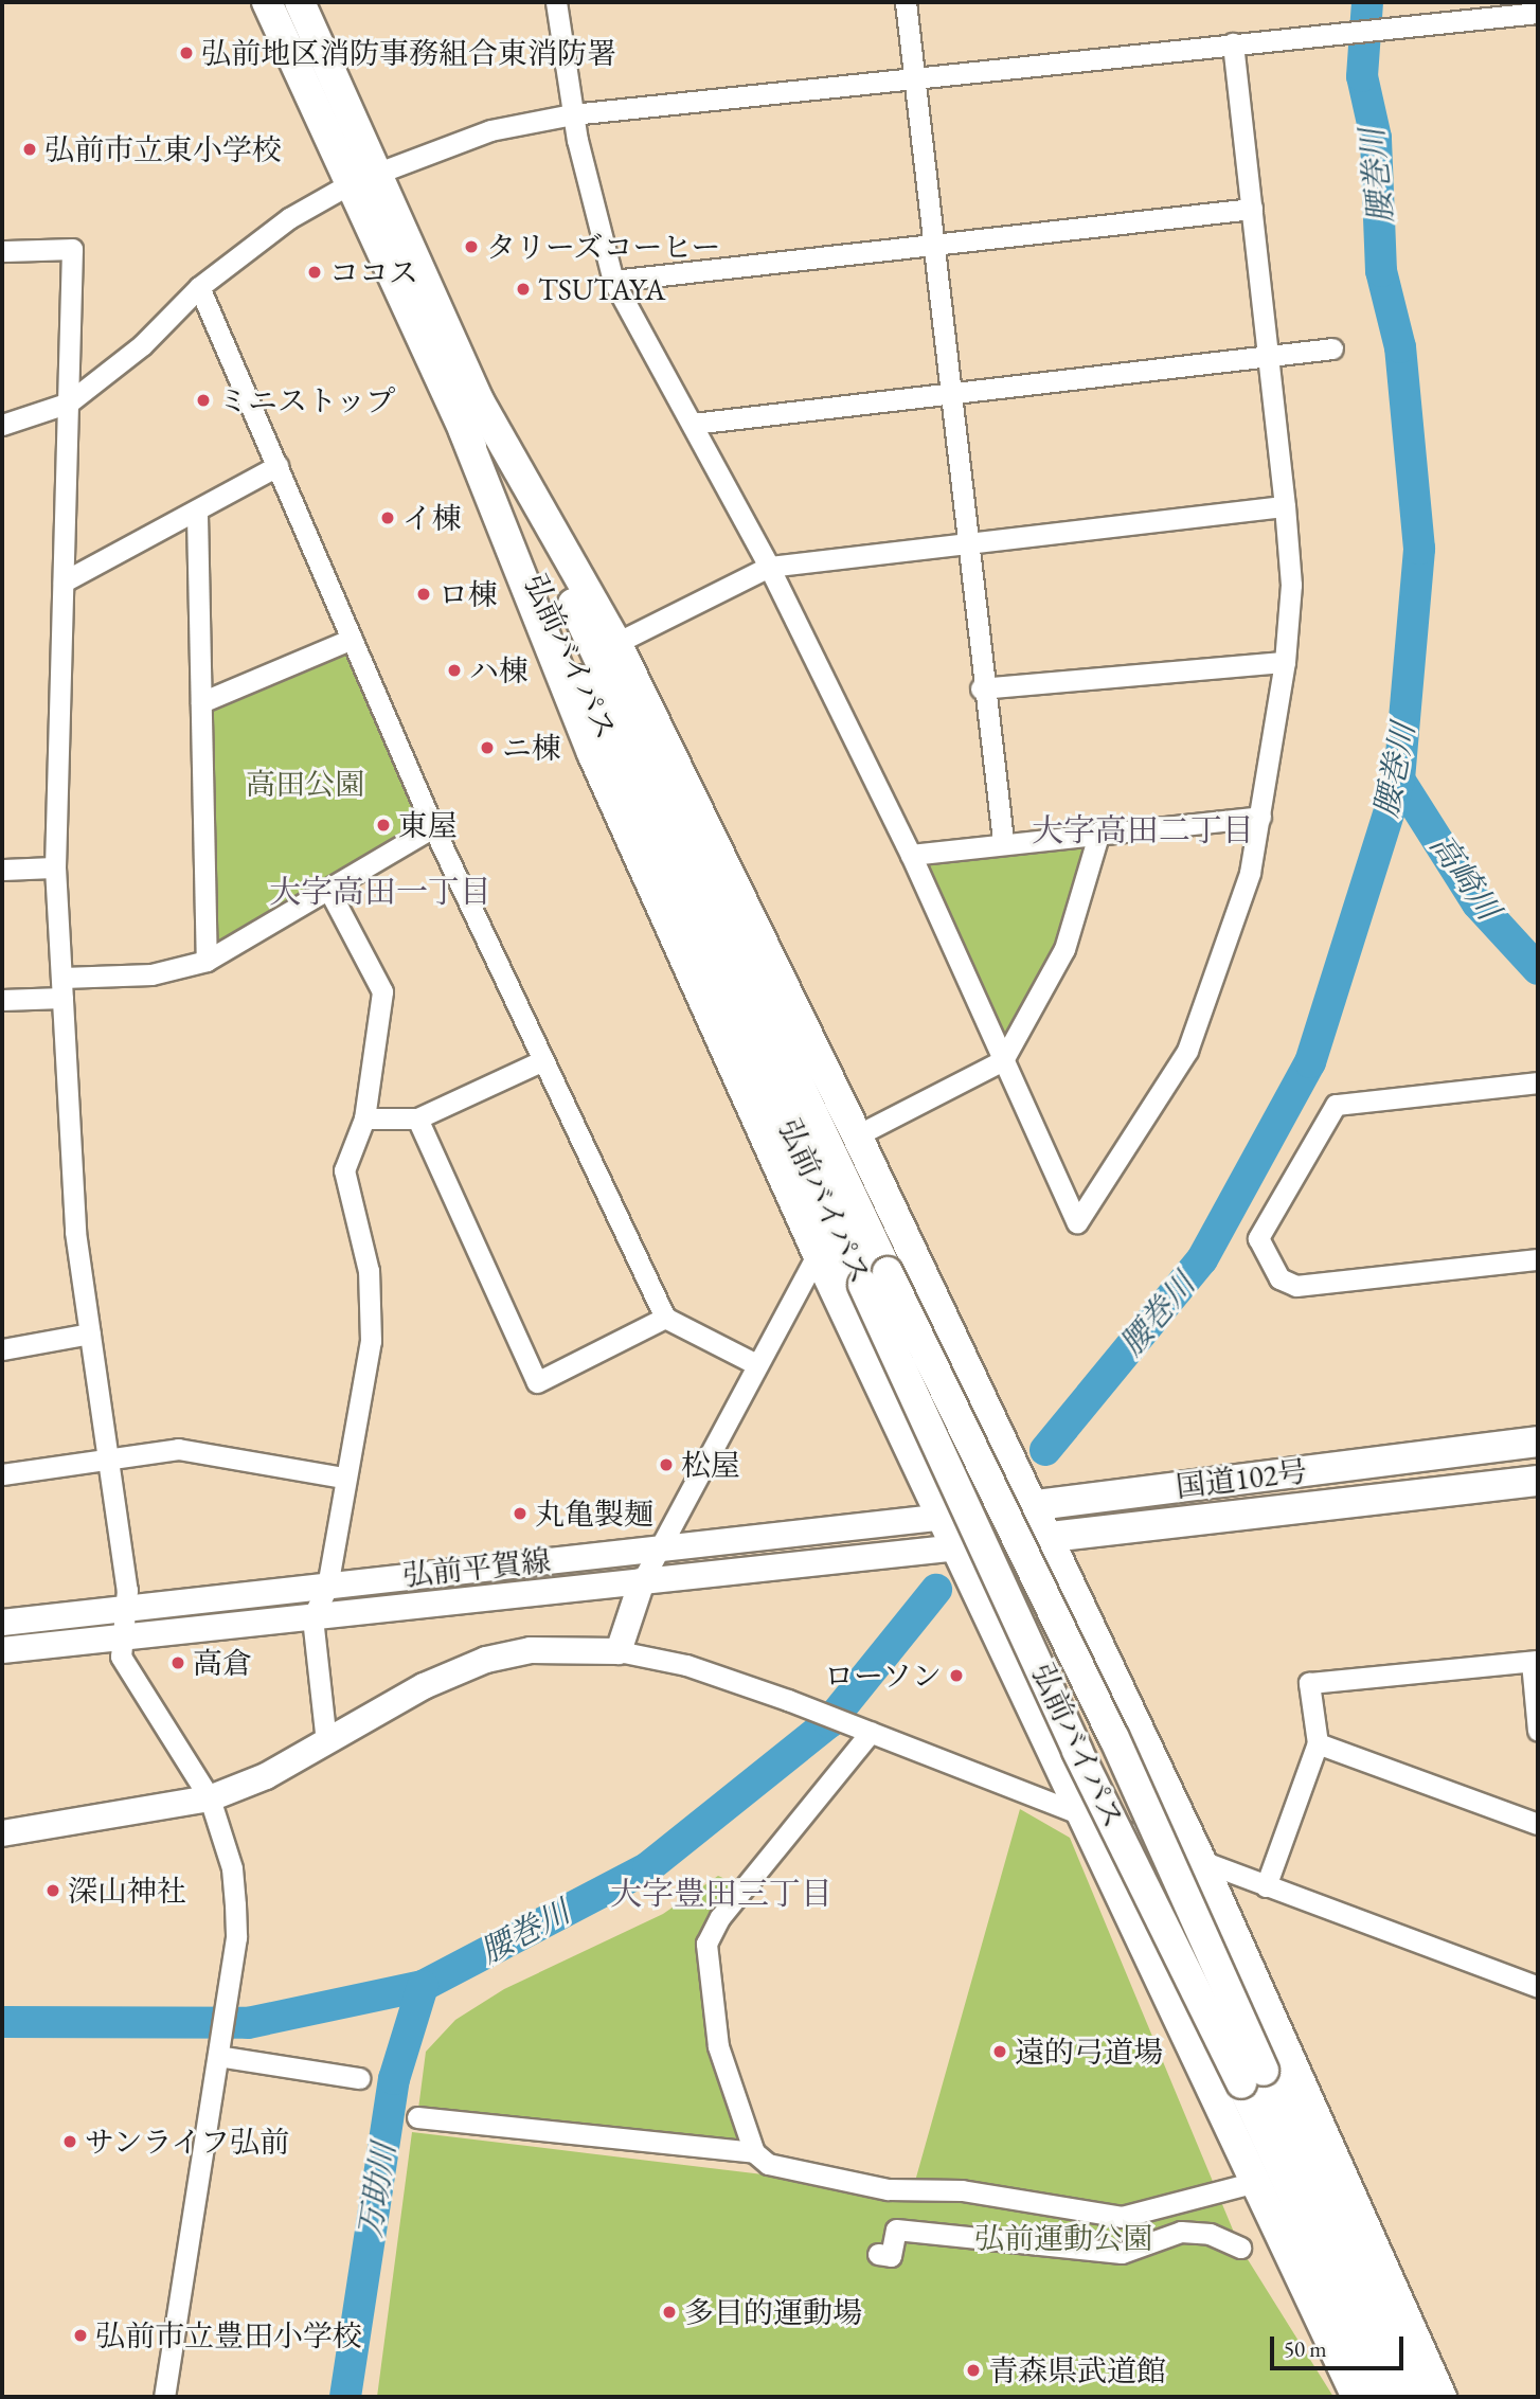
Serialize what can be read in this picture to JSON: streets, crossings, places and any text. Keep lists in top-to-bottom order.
{
  "streets": {
    "highway": ["弘前バイパス", "国道102号"],
    "main road": ["弘前平賀線"]
  },
  "crossings": [
    ["国道102号", "弘前平賀線"]
  ],
  "districts": ["大字高田二丁目", "大字高田一丁目", "大字豊田三丁目"],
  "water": ["腰巻川", "高崎川", "万助川"],
  "parks": ["高田公園", "弘前運動公園"],
  "places": [
    "弘前地区消防事務組合東消防署",
    "弘前市立東小学校",
    "タリーズコーヒー",
    "ココス",
    "TSUTAYA",
    "ミニストップ",
    "イ棟",
    "ロ棟",
    "ハ棟",
    "ニ棟",
    "東屋",
    "松屋",
    "丸亀製麺",
    "高倉",
    "ローソン",
    "深山神社",
    "遠的弓道場",
    "サンライフ弘前",
    "多目的運動場",
    "弘前市立豊田小学校",
    "青森県武道館"
  ],
  "scale_bar": "50 m"
}
